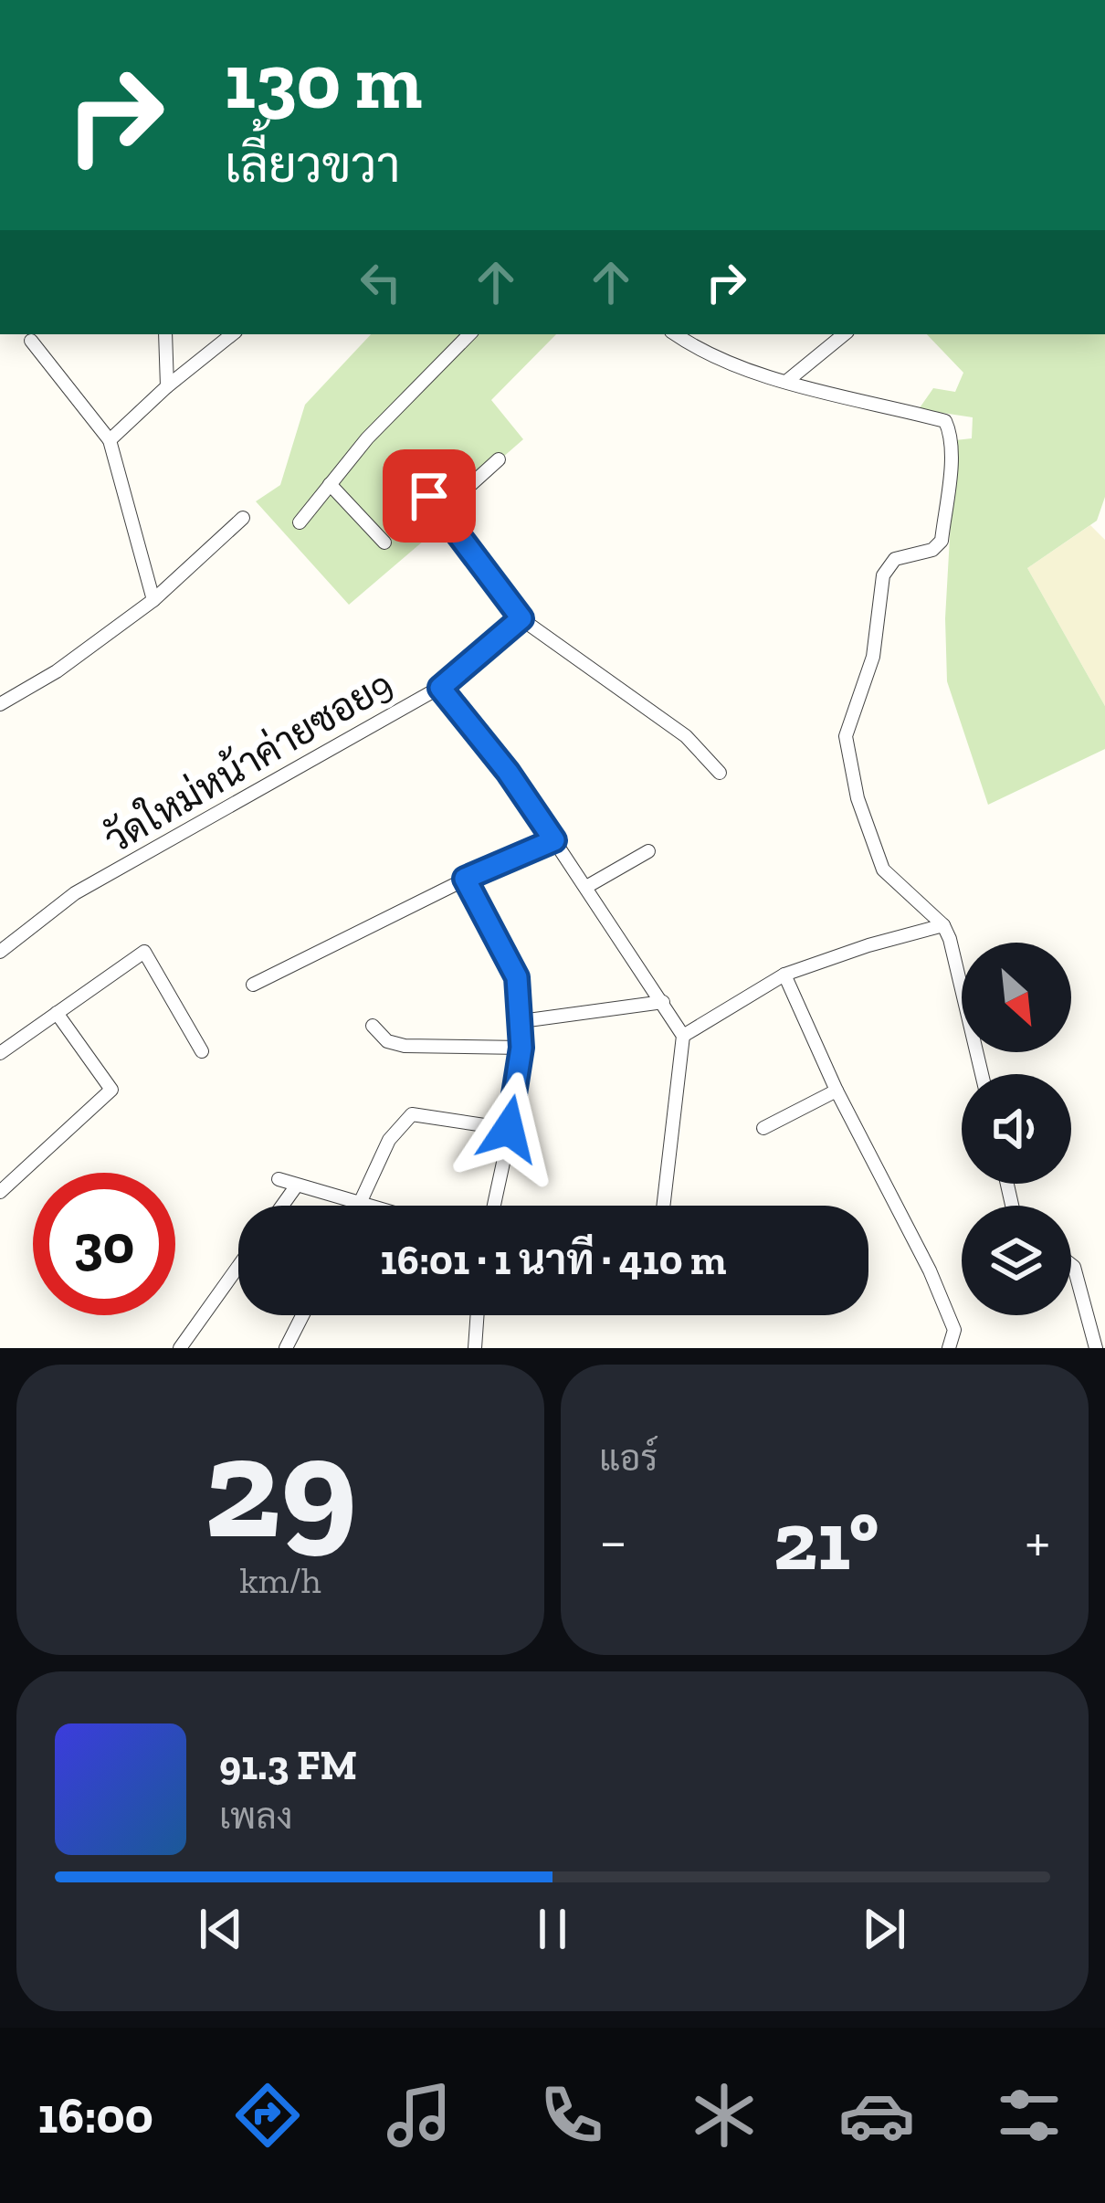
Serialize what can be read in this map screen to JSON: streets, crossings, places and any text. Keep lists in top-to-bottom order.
{
  "streets": {
    "street": ["วัดใหม่หน้าค่ายซอย9"]
  },
  "north": "bottom right",
  "page": {
    "turn": ["130 m", "เลี้ยวขวา"],
    "limit": "30",
    "trip": "16:01 · 1 นาที · 410 m",
    "tile": [
      ["29", "km/h"],
      "แอร์"
    ],
    "heat": ["−", "21°", "+"],
    "song": ["91.3 FM", "เพลง"],
    "tabs": "16:00"
  }
}
